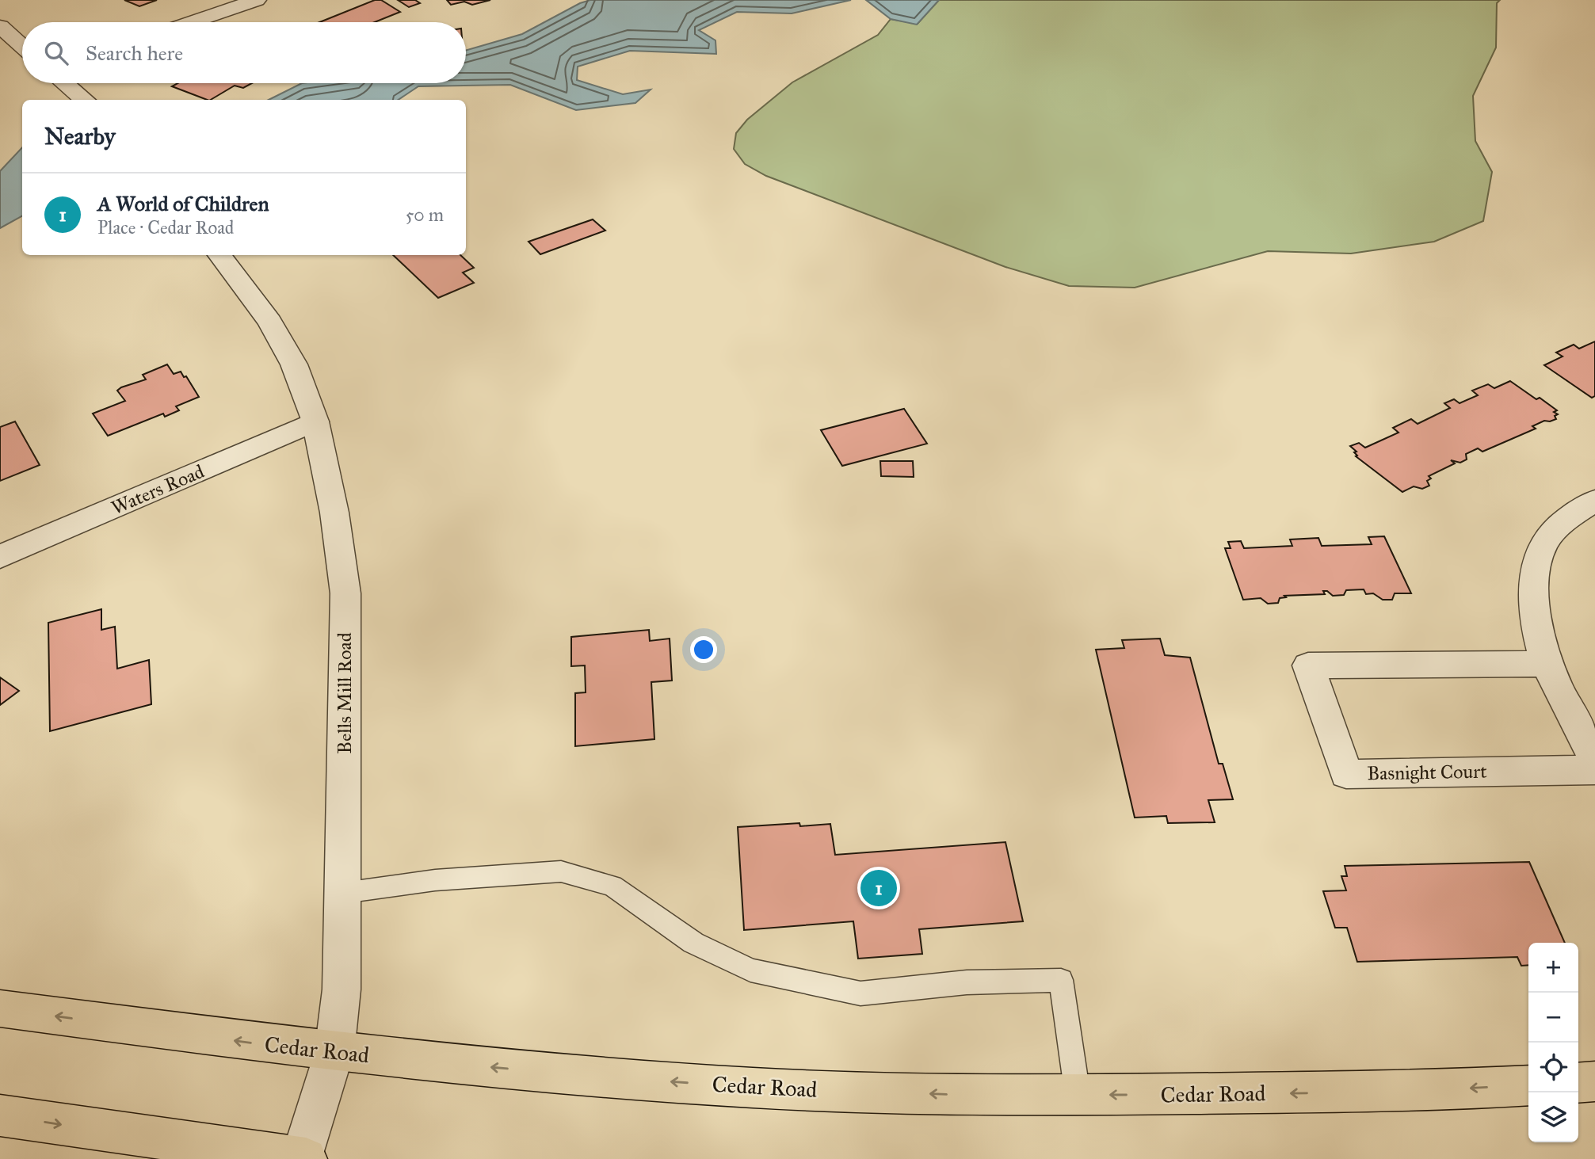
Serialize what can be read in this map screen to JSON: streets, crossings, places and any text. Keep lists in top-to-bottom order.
{
  "streets": {
    "main road": ["Cedar Road"],
    "street": ["Waters Road", "Bells Mill Road", "Basnight Court"]
  },
  "crossings": [
    ["Waters Road", "Bells Mill Road"],
    ["Bells Mill Road", "Cedar Road"]
  ],
  "one_way": ["Cedar Road"],
  "page": {
    "search": "Search here",
    "heading": "Nearby",
    "list": [
      {
        "mark": "1",
        "name": "A World of Children",
        "note": "Place · Cedar Road",
        "value": "50 m"
      }
    ],
    "pins": "1",
    "map_buttons": ["+", "−"]
  }
}
